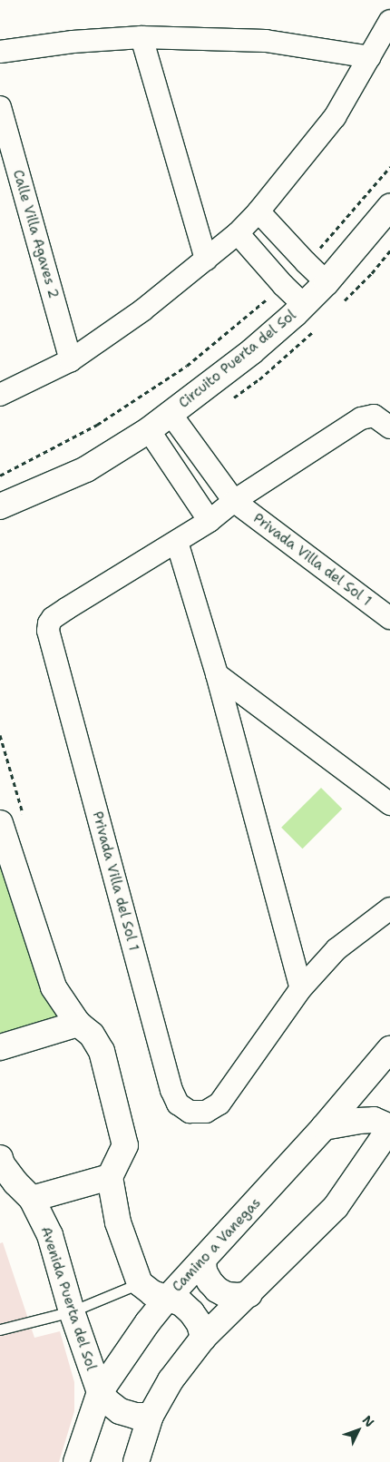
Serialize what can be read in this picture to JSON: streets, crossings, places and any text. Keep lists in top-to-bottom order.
{
  "streets": {
    "street": [
      "Calle Villa Agaves 2",
      "Circuito Puerta del Sol",
      "Privada Villa del Sol 1",
      "Camino a Vanegas",
      "Avenida Puerta del Sol"
    ]
  },
  "crossings": [
    ["Circuito Puerta del Sol", "Privada Villa del Sol 1"],
    ["Camino a Vanegas", "Avenida Puerta del Sol"]
  ],
  "north": "top right"
}
